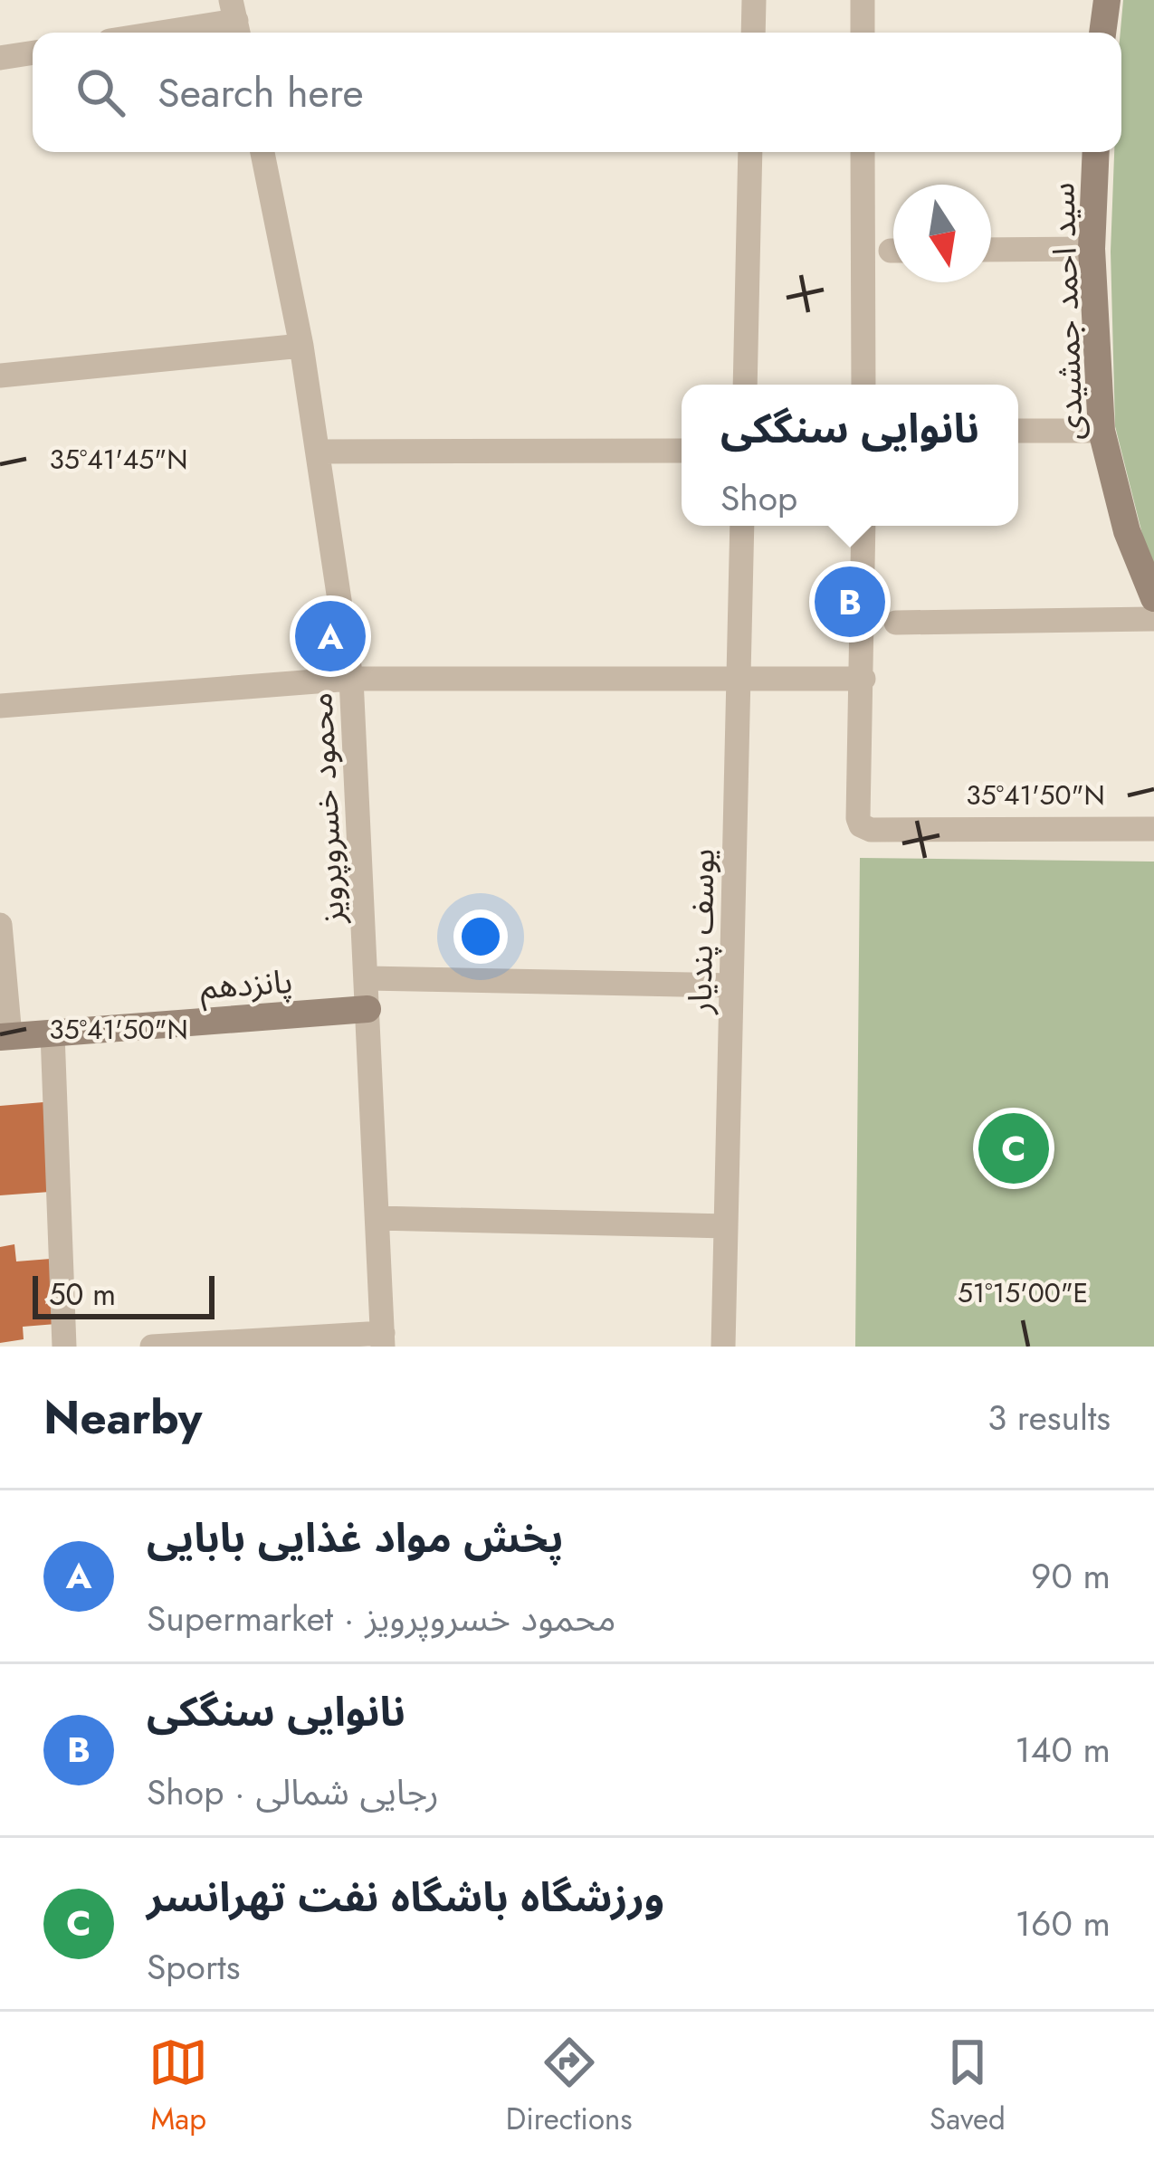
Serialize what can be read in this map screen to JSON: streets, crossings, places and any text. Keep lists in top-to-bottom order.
{
  "streets": {
    "street": [
      "سید احمد جمشیدی",
      "محمود خسروپرویز",
      "یوسف پندیار",
      "پانزدهم"
    ]
  },
  "crossings": [
    ["محمود خسروپرویز", "پانزدهم"]
  ],
  "scale_bar": "50 m",
  "north": "bottom",
  "page": {
    "search": "Search here",
    "popup": ["نانوایی سنگکی", "Shop"],
    "pins": ["B", "A", "C"],
    "scale": "50 m",
    "heading": ["Nearby", "3 results"],
    "list": [
      {
        "mark": "A",
        "name": "پخش مواد غذایی بابایی",
        "note": "Supermarket · محمود خسروپرویز",
        "value": "90 m"
      },
      {
        "mark": "B",
        "name": "نانوایی سنگکی",
        "note": "Shop · رجایی شمالی",
        "value": "140 m"
      },
      {
        "mark": "C",
        "name": "ورزشگاه باشگاه نفت تهرانسر",
        "note": "Sports",
        "value": "160 m"
      }
    ],
    "nav": ["Map", "Directions", "Saved"]
  },
  "coordinates": ["35°41'45\"N", "35°41'50\"N", "51°15'00\"E"]
}
